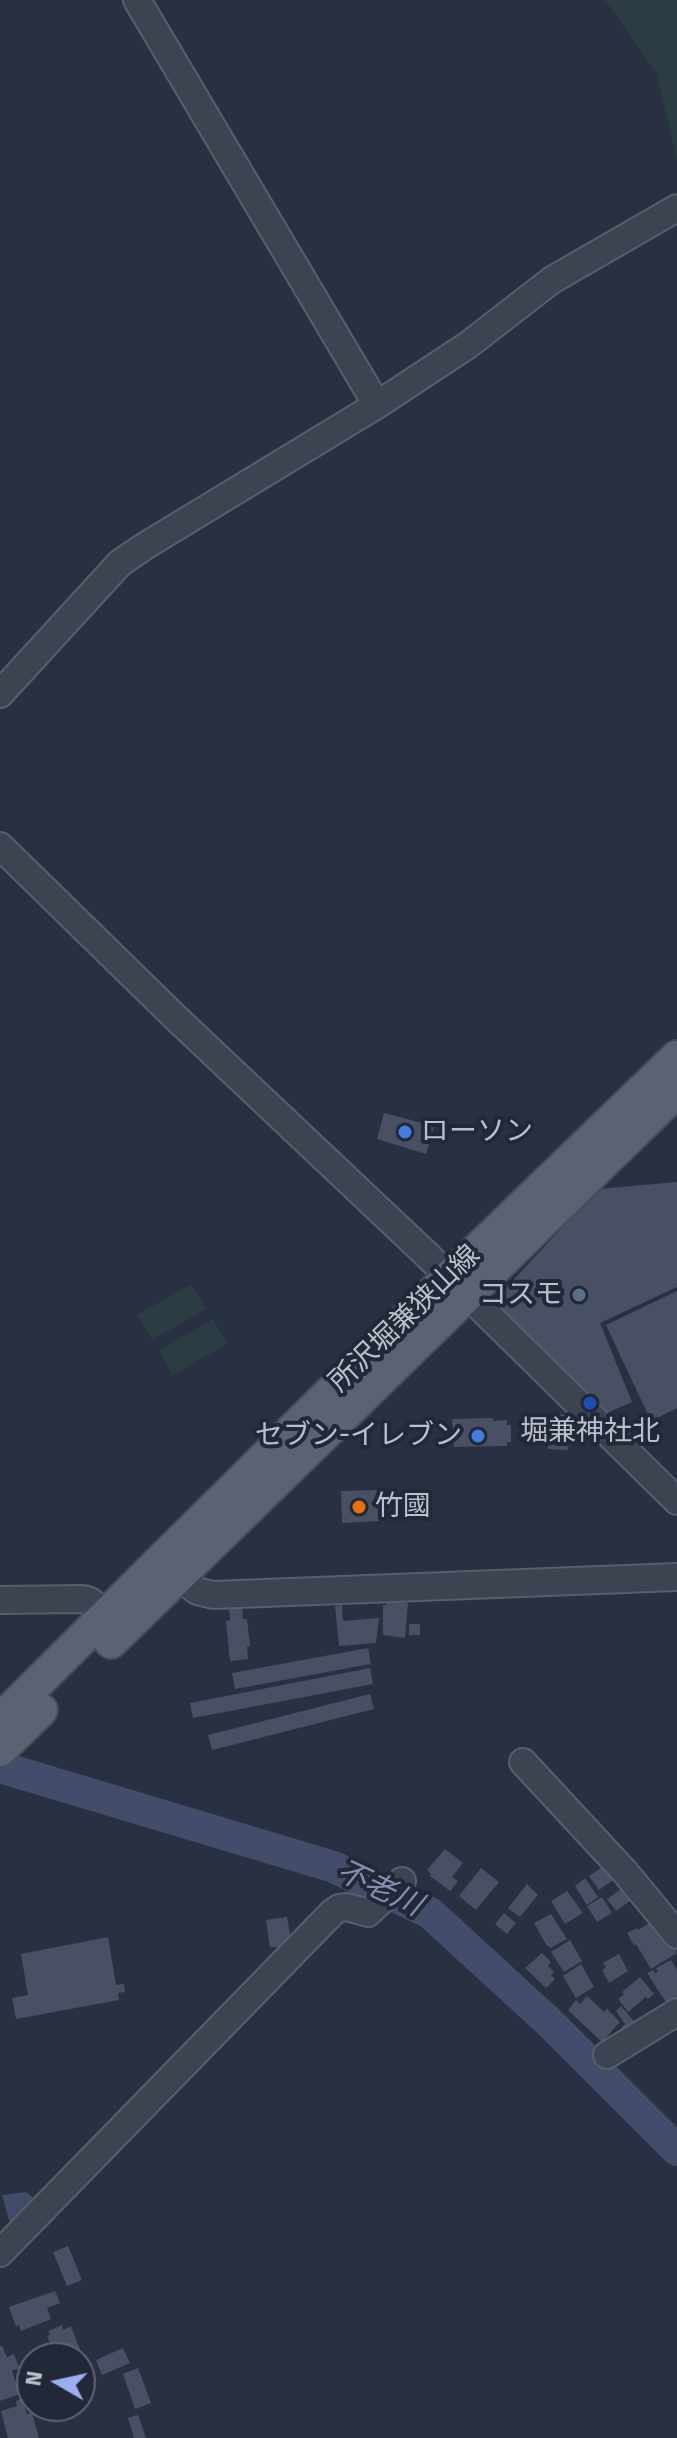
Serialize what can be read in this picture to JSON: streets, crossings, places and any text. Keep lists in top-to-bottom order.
{
  "streets": {
    "main road": ["所沢堀兼狭山線"]
  },
  "water": ["不老川"],
  "places": [
    "ローソン",
    "コスモ",
    "堀兼神社北",
    "セブン-イレブン",
    "竹國"
  ],
  "north": "left"
}
